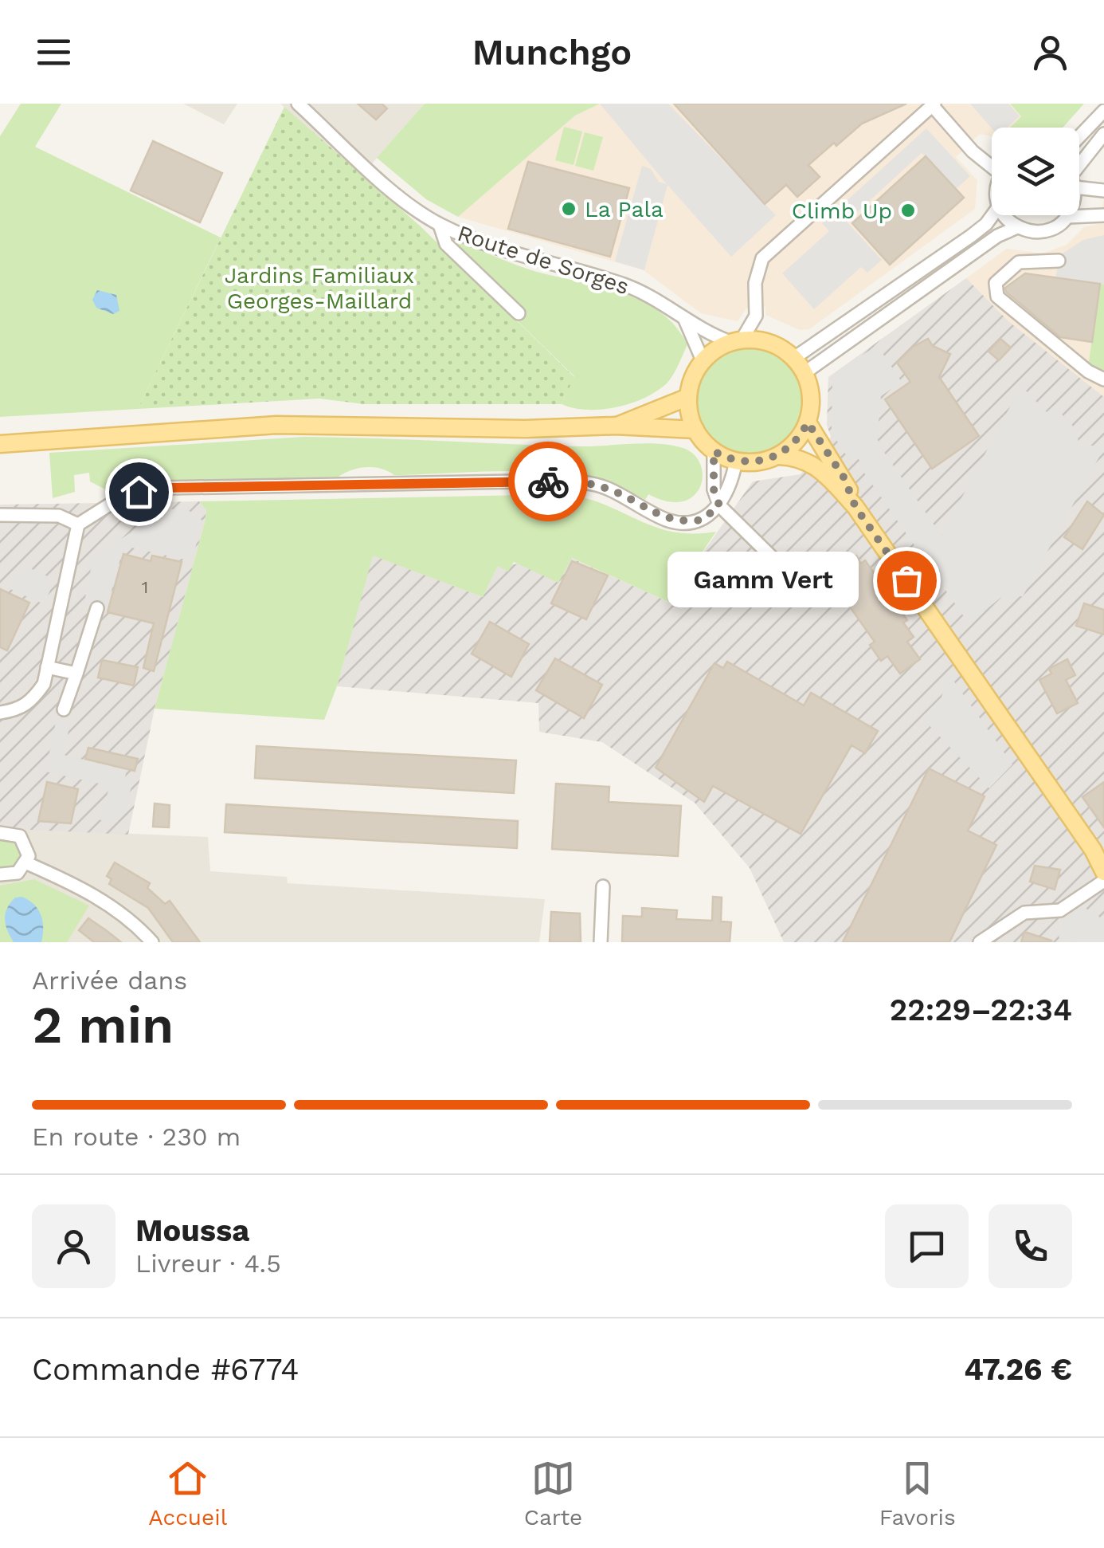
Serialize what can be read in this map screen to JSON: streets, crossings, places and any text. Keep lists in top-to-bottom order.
{
  "streets": {
    "street": ["Route de Sorges"]
  },
  "parks": ["Jardins Familiaux Georges-Maillard"],
  "places": ["La Pala", "Climb Up", "Gamm Vert"],
  "house_numbers": ["1"],
  "page": {
    "header": "Munchgo",
    "bubble": "Gamm Vert",
    "heading": ["2 min", "Arrivée dans", "22:29–22:34"],
    "panel": [
      "Moussa",
      "Livreur · 4.5",
      "Commande #6774",
      "47.26 €"
    ],
    "bar": "En route · 230 m",
    "tabs": ["Accueil", "Carte", "Favoris"]
  }
}
